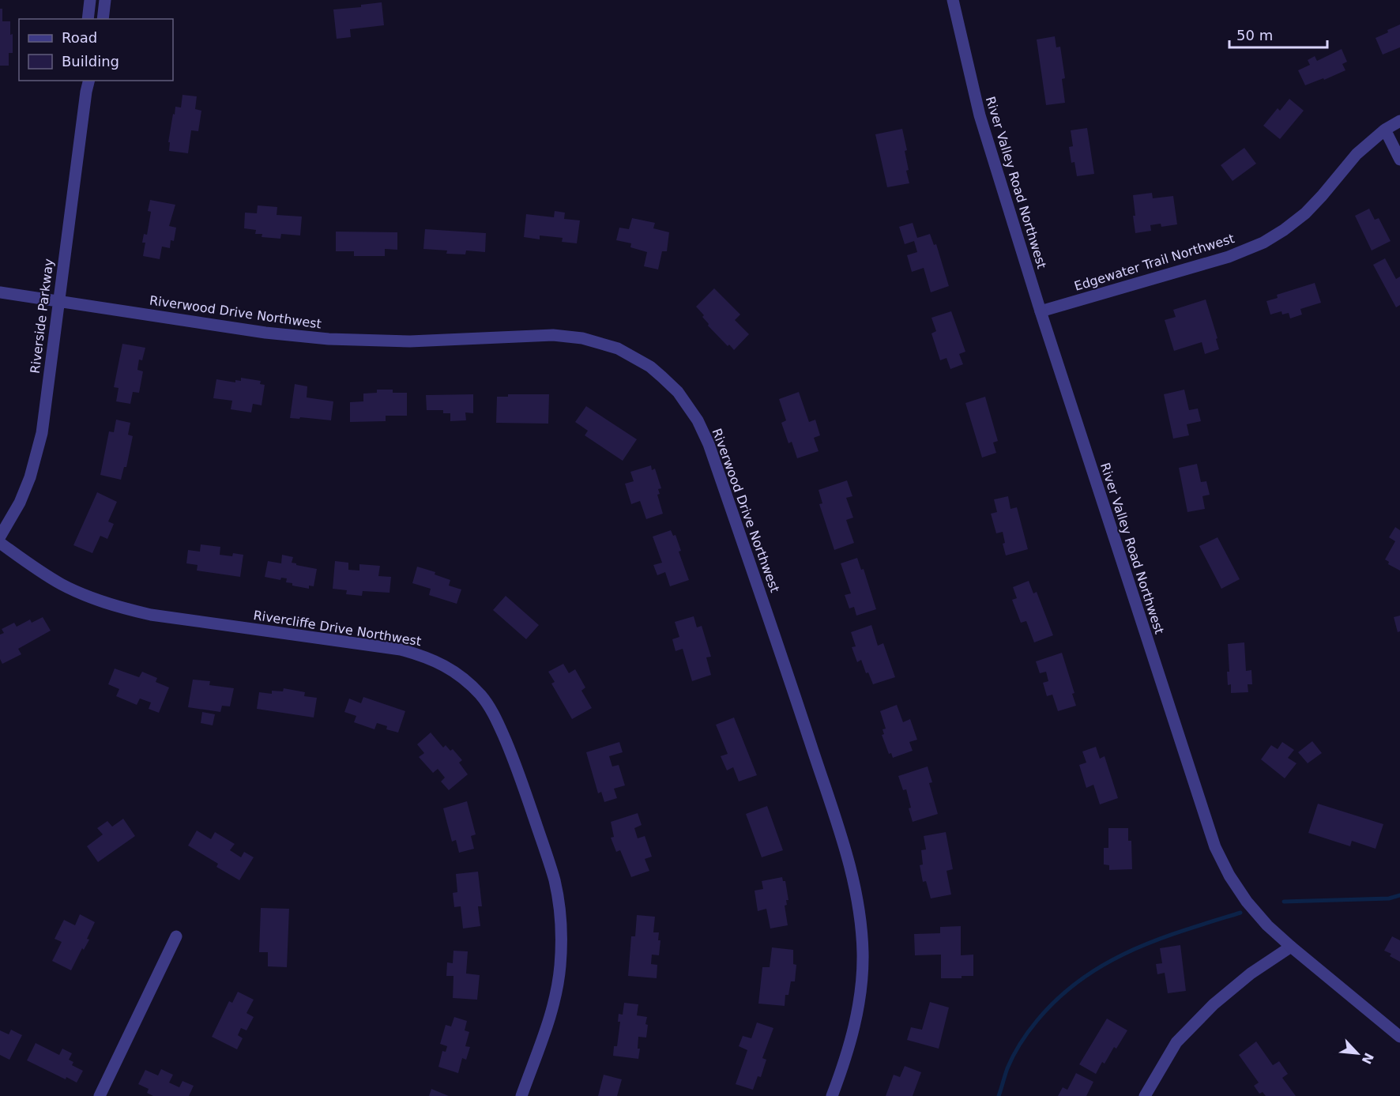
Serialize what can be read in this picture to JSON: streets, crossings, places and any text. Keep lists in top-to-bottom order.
{
  "streets": {
    "street": [
      "River Valley Road Northwest",
      "Edgewater Trail Northwest",
      "Riverwood Drive Northwest",
      "Riverside Parkway",
      "Rivercliffe Drive Northwest"
    ]
  },
  "crossings": [
    ["River Valley Road Northwest", "Edgewater Trail Northwest"],
    ["Riverwood Drive Northwest", "Riverside Parkway"]
  ],
  "legend": ["Road", "Building"],
  "scale_bar": "50 m",
  "north": "bottom right"
}
